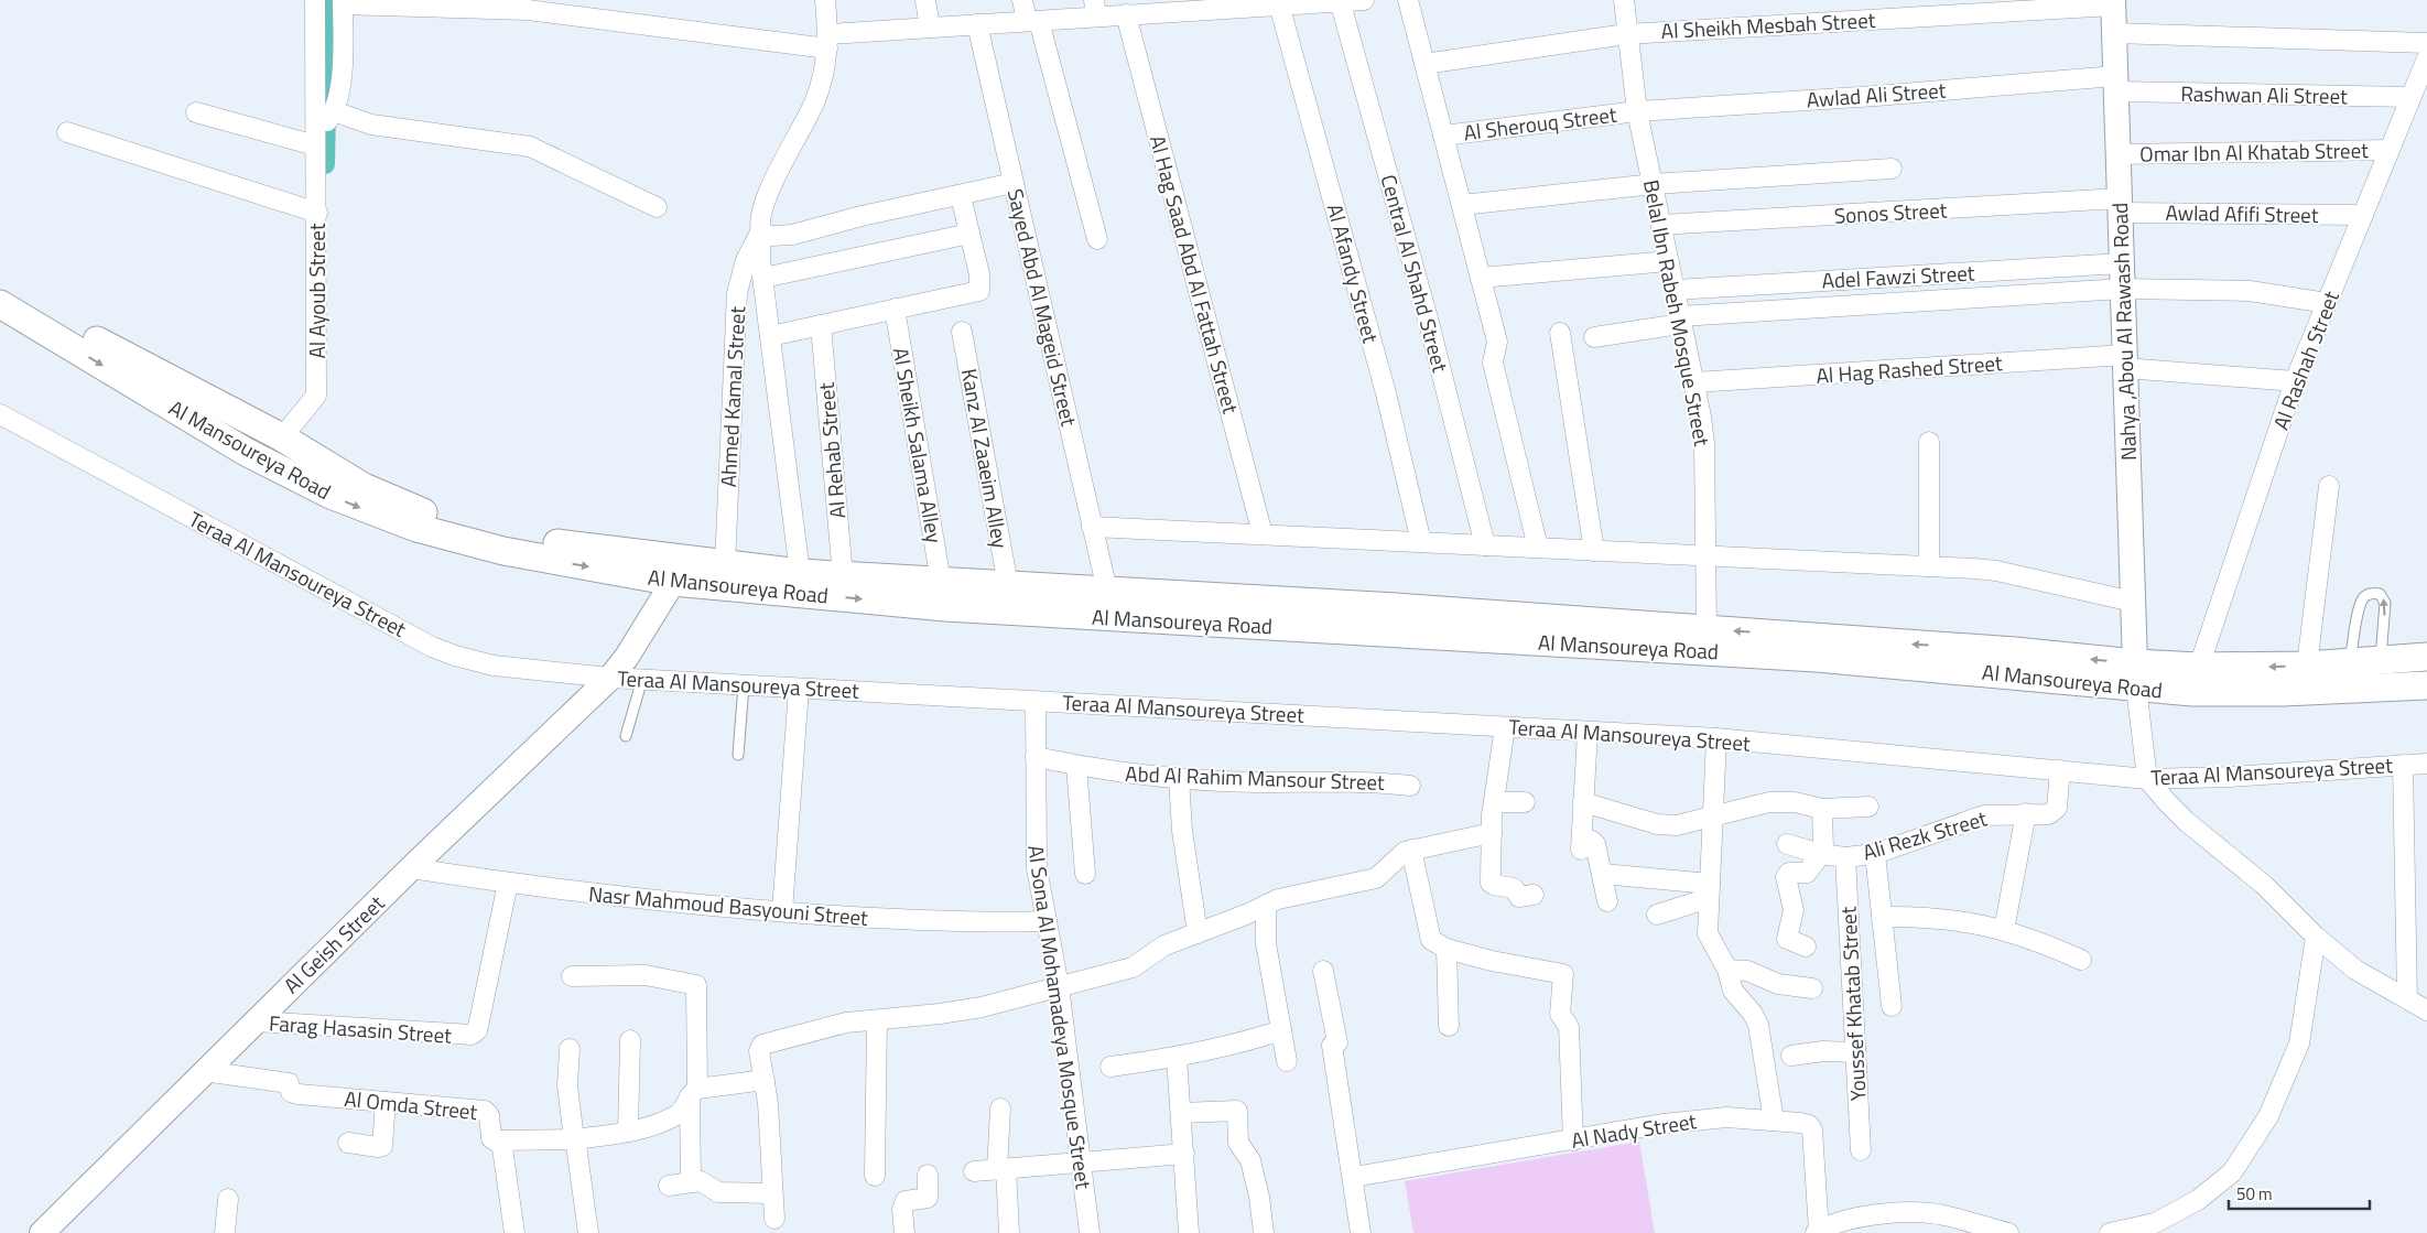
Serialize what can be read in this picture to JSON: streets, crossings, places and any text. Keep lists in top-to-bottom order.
{
  "streets": {
    "main road": ["Al Mansoureya Road"],
    "street": [
      "Al Sheikh Mesbah Street",
      "Awlad Ali Street",
      "Rashwan Ali Street",
      "Al Sherouq Street",
      "Omar Ibn Al Khatab Street",
      "Sonos Street",
      "Awlad Afifi Street",
      "Al Afandy Street",
      "Central Al Shahd Street",
      "Al Hag Saad Abd Al Fattah Street",
      "Adel Fawzi Street",
      "Al Ayoub Street",
      "Sayed Abd Al Mageid Street",
      "Belal Ibn Rabeh Mosque Street",
      "Nahya ,Abou Al Rawash Road",
      "Al Rashah Street",
      "Al Hag Rashed Street",
      "Ahmed Kamal Street",
      "Al Sheikh Salama Alley",
      "Al Rehab Street",
      "Kanz Al Zaaeim Alley",
      "Teraa Al Mansoureya Street",
      "Abd Al Rahim Mansour Street",
      "Ali Rezk Street",
      "Nasr Mahmoud Basyouni Street",
      "Al Geish Street",
      "Youssef Khatab Street",
      "Al Sona Al Mohamadeya Mosque Street",
      "Farag Hasasin Street",
      "Al Omda Street",
      "Al Nady Street"
    ]
  },
  "crossings": [
    ["Al Sheikh Mesbah Street", "Belal Ibn Rabeh Mosque Street"],
    ["Al Sheikh Mesbah Street", "Nahya ,Abou Al Rawash Road"],
    ["Awlad Ali Street", "Rashwan Ali Street"],
    ["Awlad Ali Street", "Al Sherouq Street"],
    ["Awlad Ali Street", "Belal Ibn Rabeh Mosque Street"],
    ["Awlad Ali Street", "Nahya ,Abou Al Rawash Road"],
    ["Rashwan Ali Street", "Nahya ,Abou Al Rawash Road"],
    ["Rashwan Ali Street", "Al Rashah Street"],
    ["Al Sherouq Street", "Belal Ibn Rabeh Mosque Street"],
    ["Omar Ibn Al Khatab Street", "Nahya ,Abou Al Rawash Road"],
    ["Omar Ibn Al Khatab Street", "Al Rashah Street"],
    ["Sonos Street", "Awlad Afifi Street"],
    ["Sonos Street", "Belal Ibn Rabeh Mosque Street"],
    ["Sonos Street", "Nahya ,Abou Al Rawash Road"],
    ["Awlad Afifi Street", "Nahya ,Abou Al Rawash Road"],
    ["Awlad Afifi Street", "Al Rashah Street"],
    ["Adel Fawzi Street", "Belal Ibn Rabeh Mosque Street"],
    ["Adel Fawzi Street", "Nahya ,Abou Al Rawash Road"],
    ["Al Ayoub Street", "Al Mansoureya Road"],
    ["Sayed Abd Al Mageid Street", "Al Mansoureya Road"],
    ["Belal Ibn Rabeh Mosque Street", "Al Hag Rashed Street"],
    ["Belal Ibn Rabeh Mosque Street", "Al Mansoureya Road"],
    ["Nahya ,Abou Al Rawash Road", "Al Hag Rashed Street"],
    ["Nahya ,Abou Al Rawash Road", "Al Mansoureya Road"],
    ["Al Rashah Street", "Al Hag Rashed Street"],
    ["Al Rashah Street", "Al Mansoureya Road"],
    ["Ahmed Kamal Street", "Al Mansoureya Road"],
    ["Al Sheikh Salama Alley", "Al Mansoureya Road"],
    ["Al Mansoureya Road", "Al Rehab Street"],
    ["Al Mansoureya Road", "Kanz Al Zaaeim Alley"],
    ["Al Mansoureya Road", "Al Geish Street"],
    ["Teraa Al Mansoureya Street", "Ali Rezk Street"],
    ["Teraa Al Mansoureya Street", "Al Geish Street"],
    ["Teraa Al Mansoureya Street", "Al Sona Al Mohamadeya Mosque Street"],
    ["Abd Al Rahim Mansour Street", "Al Sona Al Mohamadeya Mosque Street"],
    ["Ali Rezk Street", "Youssef Khatab Street"],
    ["Nasr Mahmoud Basyouni Street", "Al Geish Street"],
    ["Nasr Mahmoud Basyouni Street", "Al Sona Al Mohamadeya Mosque Street"],
    ["Nasr Mahmoud Basyouni Street", "Farag Hasasin Street"],
    ["Al Geish Street", "Farag Hasasin Street"],
    ["Al Geish Street", "Al Omda Street"]
  ],
  "scale_bar": "50 m"
}
